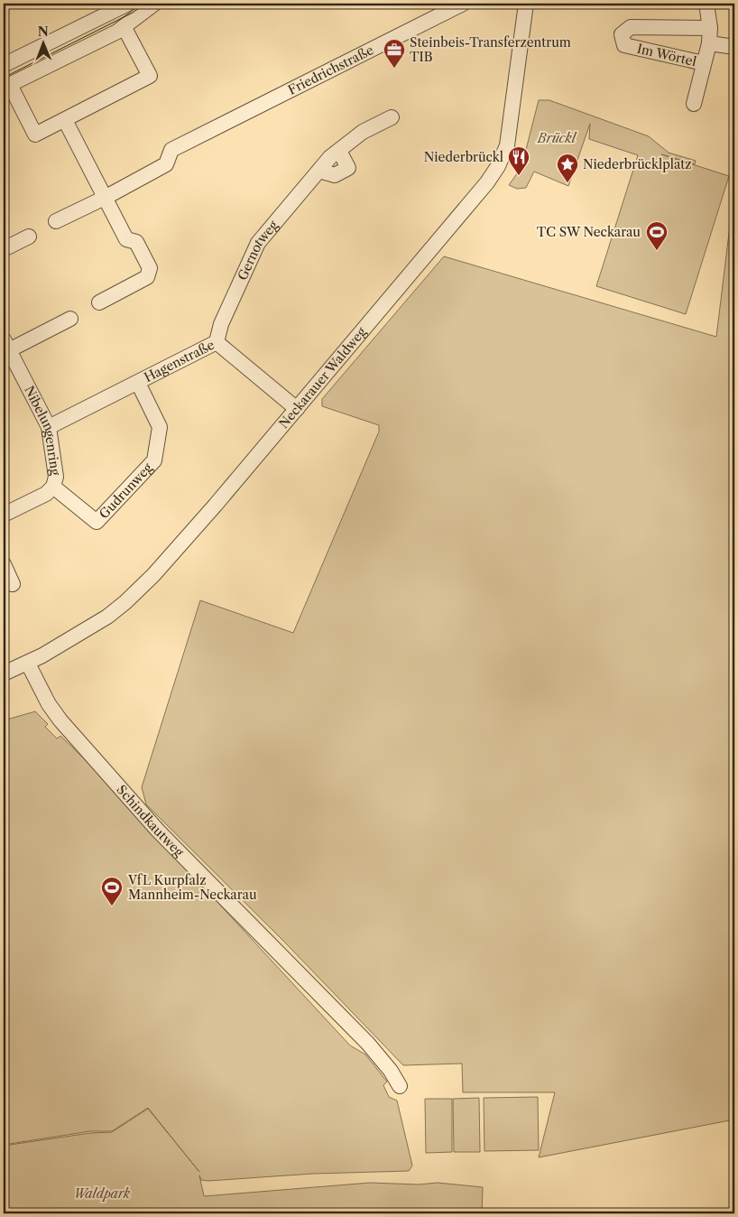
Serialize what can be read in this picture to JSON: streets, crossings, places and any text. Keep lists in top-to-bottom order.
{
  "streets": {
    "street": [
      "Im Wörtel",
      "Friedrichstraße",
      "Gernotweg",
      "Hagenstraße",
      "Neckarauer Waldweg",
      "Nibelungenring",
      "Gudrunweg",
      "Schindkautweg"
    ]
  },
  "crossings": [
    ["Gernotweg", "Hagenstraße"],
    ["Hagenstraße", "Neckarauer Waldweg"],
    ["Hagenstraße", "Nibelungenring"],
    ["Hagenstraße", "Gudrunweg"],
    ["Neckarauer Waldweg", "Schindkautweg"],
    ["Nibelungenring", "Gudrunweg"]
  ],
  "parks": ["Brückl", "Waldpark"],
  "places": {
    "office": ["Steinbeis-Transferzentrum TIB"],
    "restaurant": ["Niederbrückl"],
    "place": ["Niederbrücklplatz"],
    "sports": ["TC SW Neckarau", "VfL Kurpfalz Mannheim-Neckarau"]
  },
  "north": "top"
}
